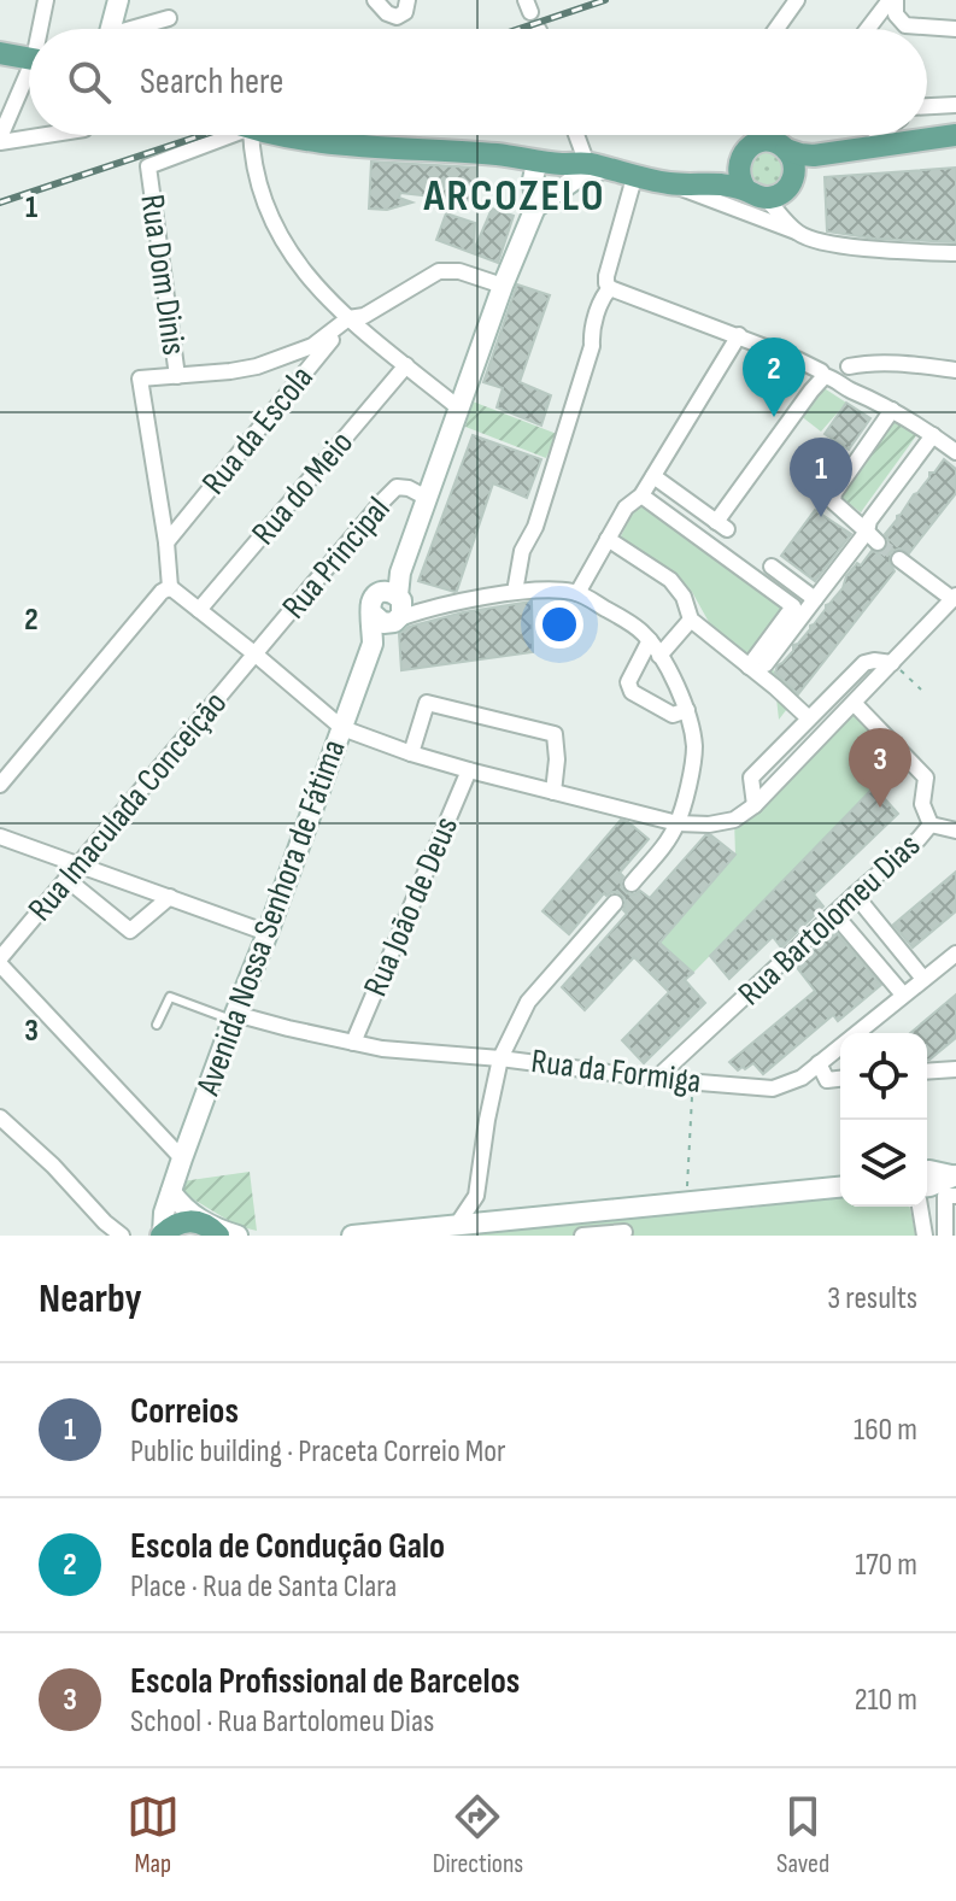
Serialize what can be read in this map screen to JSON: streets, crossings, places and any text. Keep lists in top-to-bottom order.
{
  "streets": {
    "street": [
      "Rua Dom Dinis",
      "Rua da Escola",
      "Rua do Meio",
      "Rua Principal",
      "Rua Imaculada Conceição",
      "Rua João de Deus",
      "Avenida Nossa Senhora de Fátima",
      "Rua Bartolomeu Dias",
      "Rua da Formiga"
    ]
  },
  "crossings": [
    ["Rua Principal", "Rua Imaculada Conceição"],
    ["Rua João de Deus", "Rua da Formiga"],
    ["Avenida Nossa Senhora de Fátima", "Rua da Formiga"],
    ["Rua Bartolomeu Dias", "Rua da Formiga"]
  ],
  "districts": ["ARCOZELO"],
  "page": {
    "search": "Search here",
    "pins": ["2", "1", "3"],
    "heading": ["Nearby", "3 results"],
    "list": [
      {
        "mark": "1",
        "name": "Correios",
        "note": "Public building · Praceta Correio Mor",
        "value": "160 m"
      },
      {
        "mark": "2",
        "name": "Escola de Condução Galo",
        "note": "Place · Rua de Santa Clara",
        "value": "170 m"
      },
      {
        "mark": "3",
        "name": "Escola Profissional de Barcelos",
        "note": "School · Rua Bartolomeu Dias",
        "value": "210 m"
      }
    ],
    "nav": ["Map", "Directions", "Saved"]
  },
  "grid": {
    "rows": ["1", "2", "3"]
  }
}
